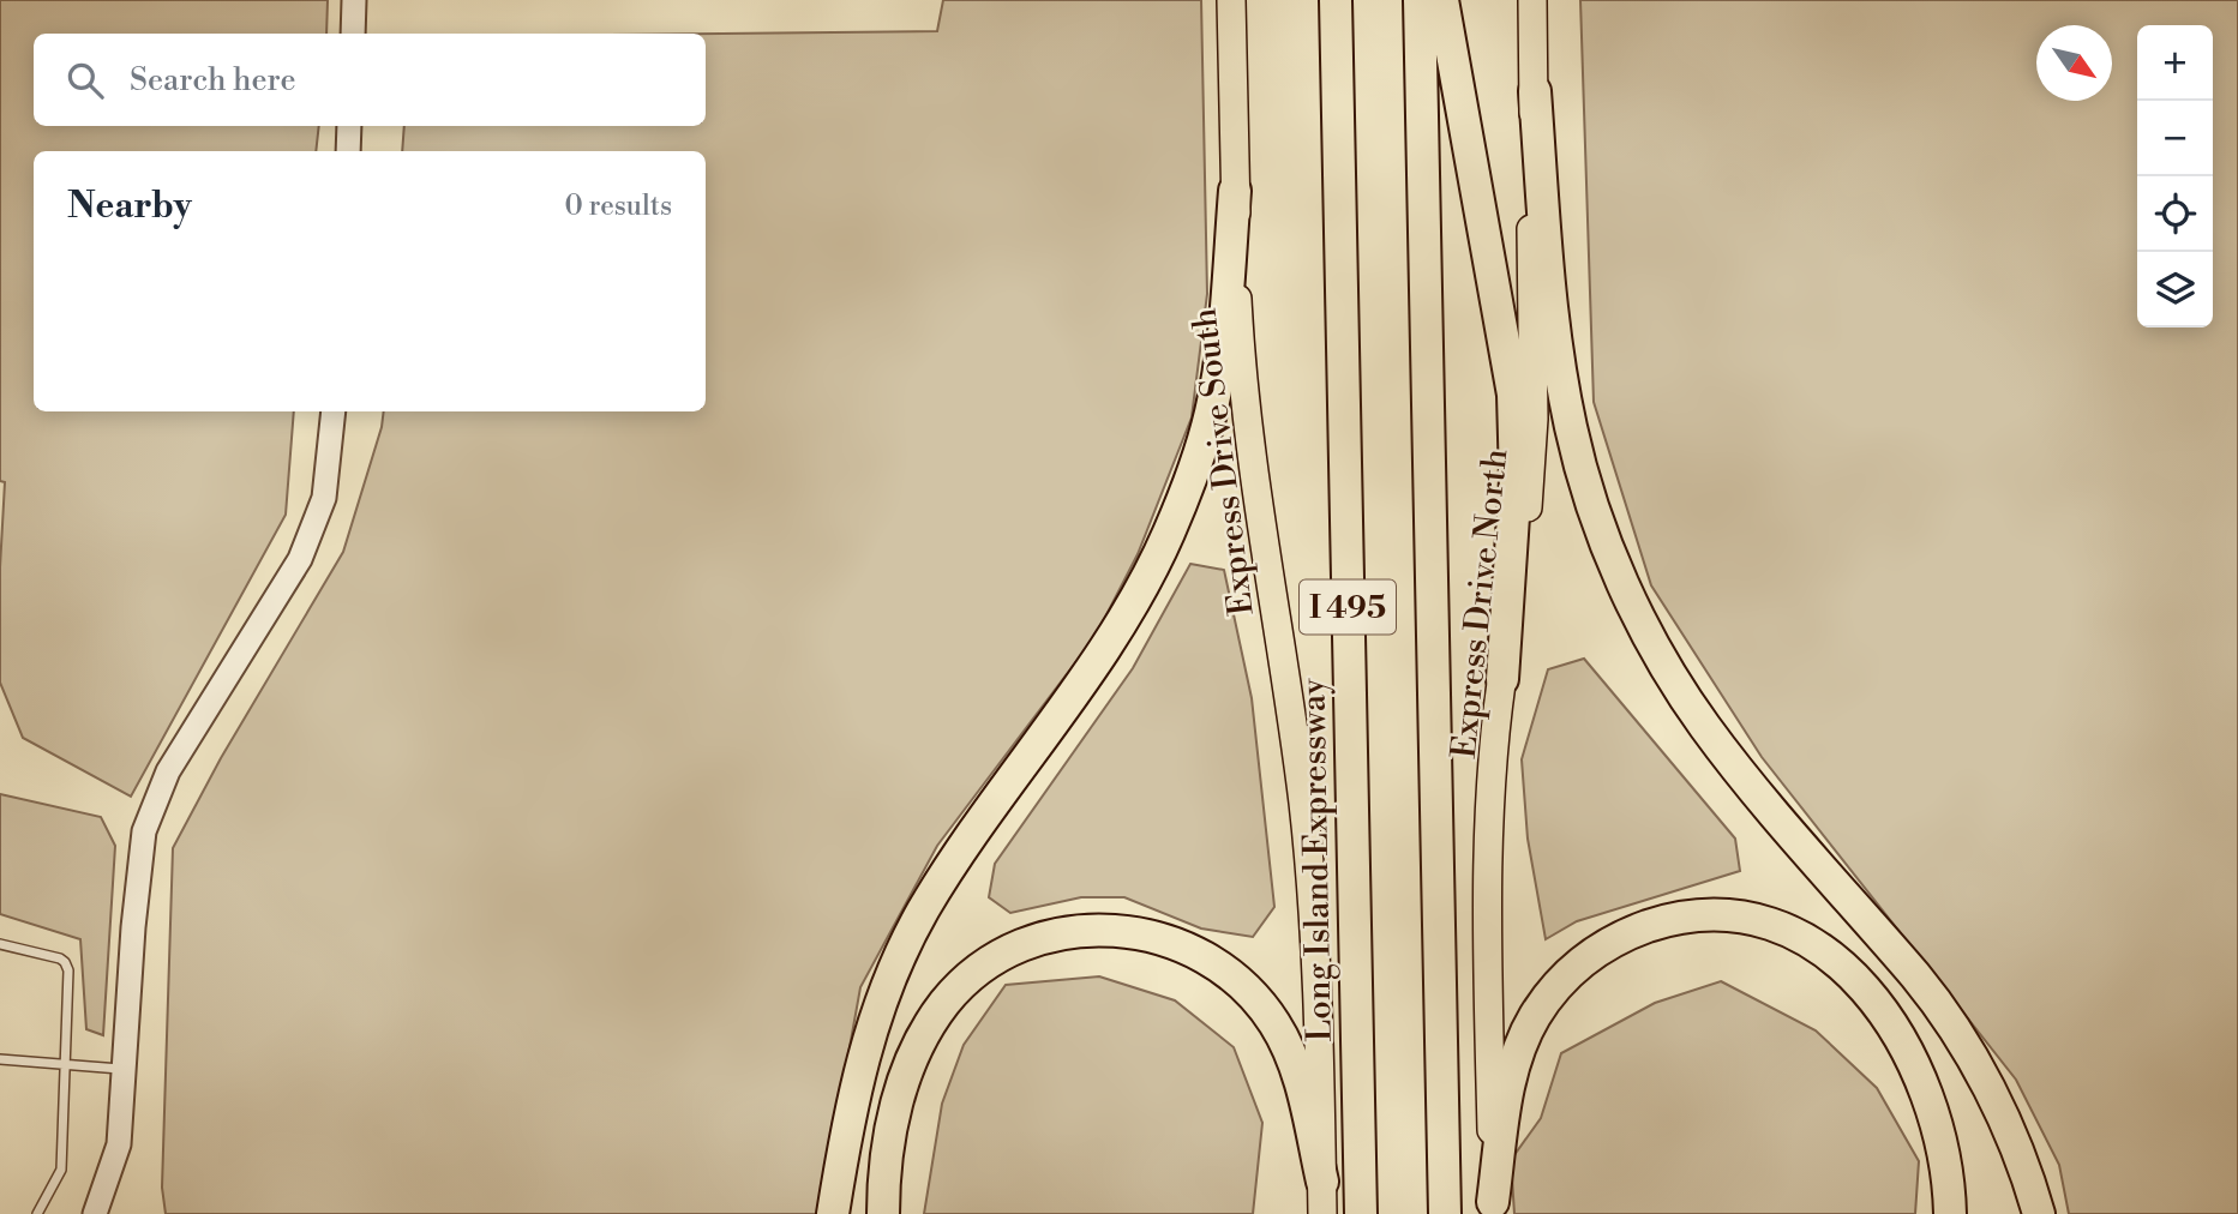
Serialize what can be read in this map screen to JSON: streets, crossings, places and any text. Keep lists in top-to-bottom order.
{
  "streets": {
    "highway": ["I 495", "Long Island Expressway"],
    "main road": ["Express Drive South", "Express Drive North"]
  },
  "north": "bottom right",
  "page": {
    "map_buttons": ["+", "−"],
    "search": "Search here",
    "heading": ["Nearby", "0 results"]
  }
}
